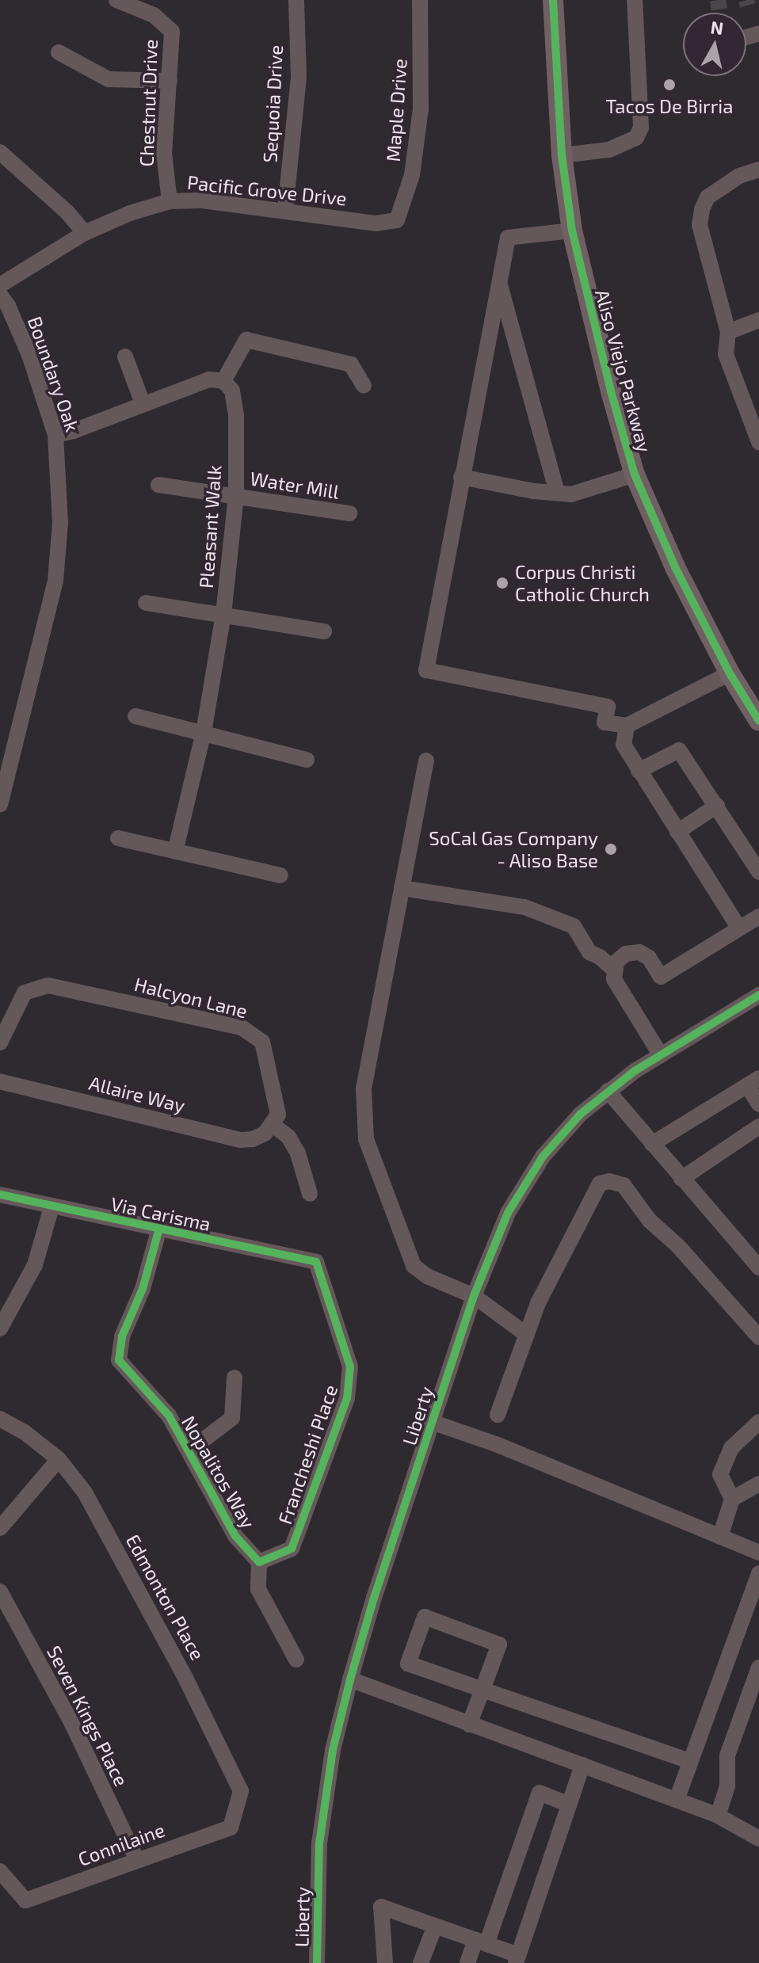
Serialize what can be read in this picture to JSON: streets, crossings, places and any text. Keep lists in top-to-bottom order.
{
  "streets": {
    "main road": ["Aliso Viejo Parkway"],
    "street": [
      "Chestnut Drive",
      "Sequoia Drive",
      "Maple Drive",
      "Pacific Grove Drive",
      "Boundary Oak",
      "Water Mill",
      "Pleasant Walk",
      "Halcyon Lane",
      "Allaire Way",
      "Via Carisma",
      "Liberty",
      "Francheshi Place",
      "Nopalitos Way",
      "Edmonton Place",
      "Seven Kings Place",
      "Connilaine"
    ]
  },
  "crossings": [
    ["Chestnut Drive", "Pacific Grove Drive"],
    ["Sequoia Drive", "Pacific Grove Drive"],
    ["Maple Drive", "Pacific Grove Drive"],
    ["Water Mill", "Pleasant Walk"],
    ["Halcyon Lane", "Allaire Way"],
    ["Via Carisma", "Francheshi Place"],
    ["Via Carisma", "Nopalitos Way"],
    ["Francheshi Place", "Nopalitos Way"],
    ["Edmonton Place", "Connilaine"],
    ["Seven Kings Place", "Connilaine"]
  ],
  "places": ["Tacos De Birria", "Corpus Christi Catholic Church", "SoCal Gas Company - Aliso Base"],
  "north": "top"
}
